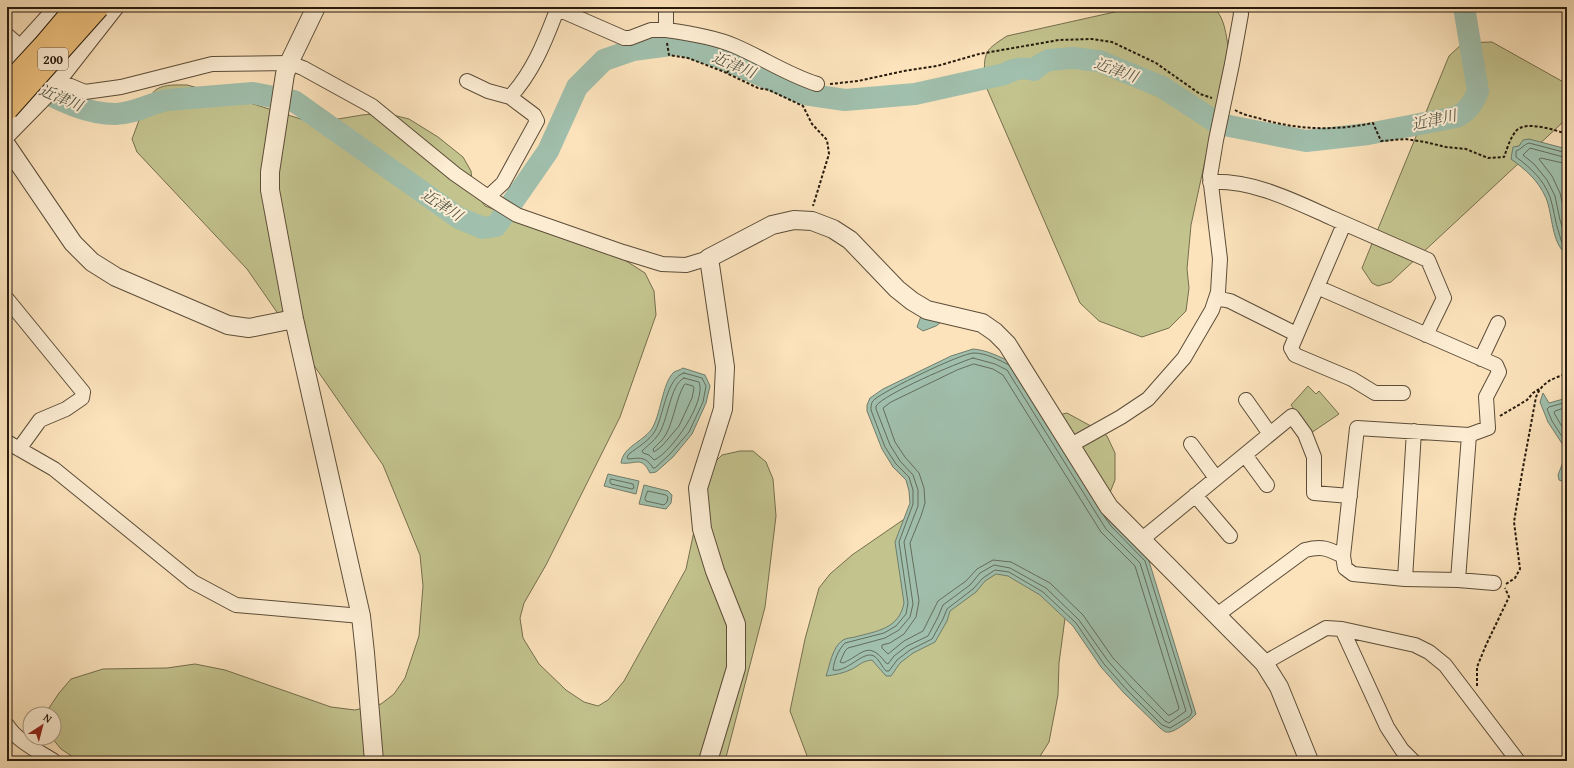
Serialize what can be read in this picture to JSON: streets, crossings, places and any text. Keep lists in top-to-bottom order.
{
  "streets": {
    "highway": ["200"]
  },
  "water": ["近津川"],
  "north": "top right"
}
